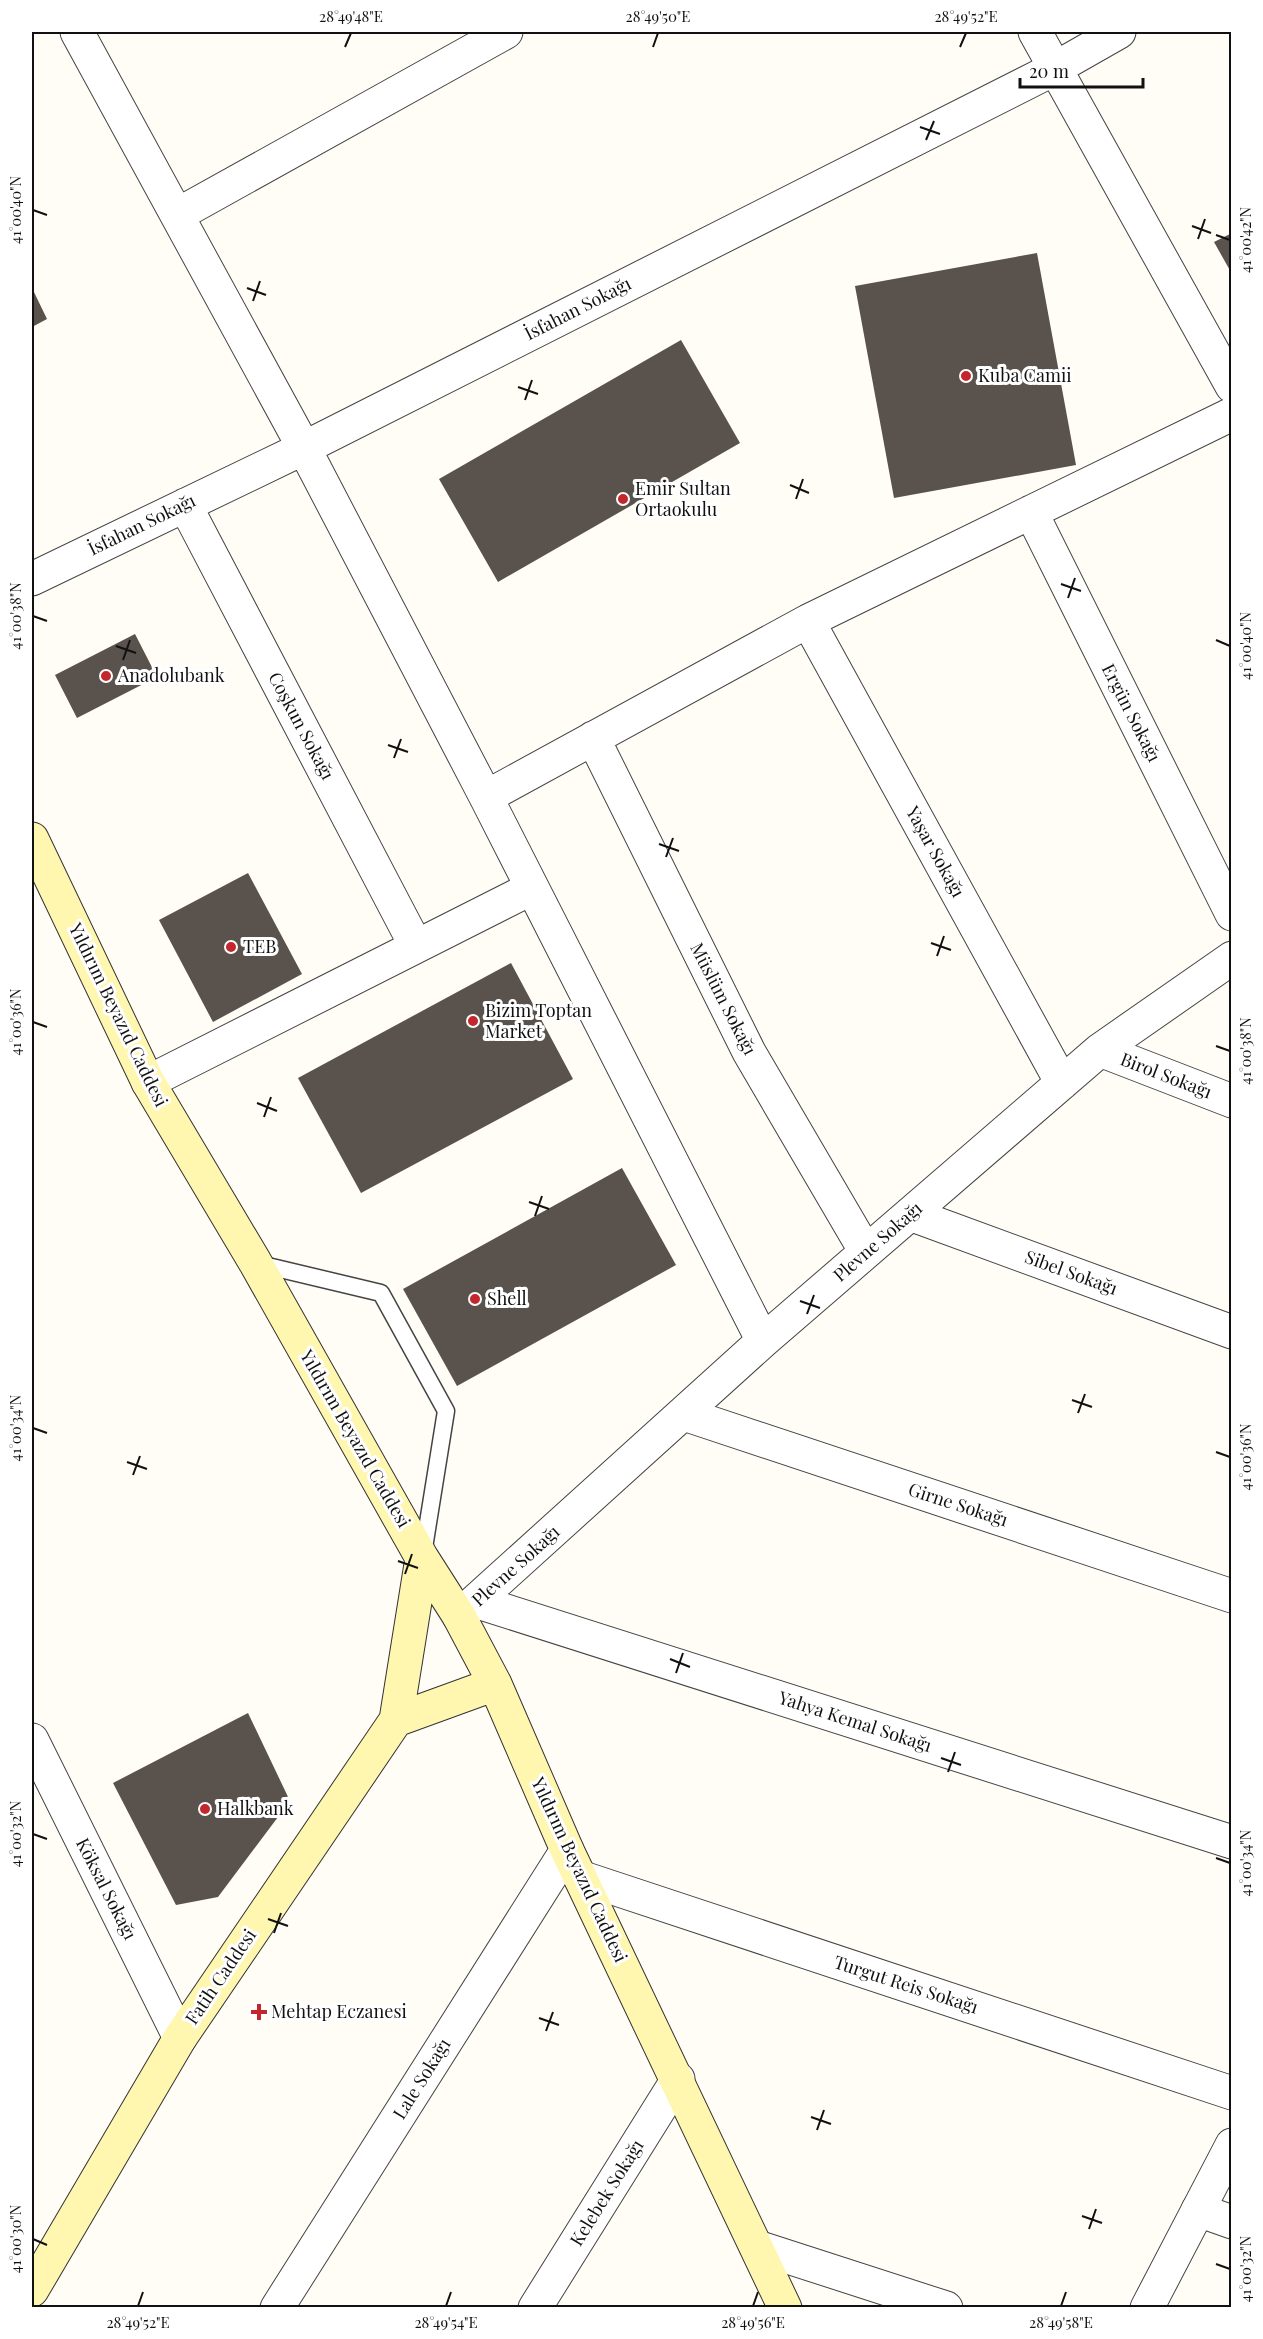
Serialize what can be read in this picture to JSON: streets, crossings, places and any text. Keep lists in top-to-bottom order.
{
  "streets": {
    "main road": ["Yıldırım Beyazıd Caddesi", "Fatih Caddesi"],
    "street": [
      "İsfahan Sokağı",
      "Ergün Sokağı",
      "Coşkun Sokağı",
      "Yaşar Sokağı",
      "Müslüm Sokağı",
      "Birol Sokağı",
      "Plevne Sokağı",
      "Sibel Sokağı",
      "Girne Sokağı",
      "Yahya Kemal Sokağı",
      "Köksal Sokağı",
      "Turgut Reis Sokağı",
      "Lale Sokağı",
      "Kelebek Sokağı"
    ]
  },
  "crossings": [
    ["İsfahan Sokağı", "Coşkun Sokağı"],
    ["Yaşar Sokağı", "Plevne Sokağı"],
    ["Müslüm Sokağı", "Plevne Sokağı"],
    ["Yıldırım Beyazıd Caddesi", "Plevne Sokağı"],
    ["Yıldırım Beyazıd Caddesi", "Yahya Kemal Sokağı"],
    ["Yıldırım Beyazıd Caddesi", "Fatih Caddesi"],
    ["Yıldırım Beyazıd Caddesi", "Turgut Reis Sokağı"],
    ["Yıldırım Beyazıd Caddesi", "Lale Sokağı"],
    ["Yıldırım Beyazıd Caddesi", "Kelebek Sokağı"],
    ["Birol Sokağı", "Plevne Sokağı"],
    ["Plevne Sokağı", "Sibel Sokağı"],
    ["Plevne Sokağı", "Girne Sokağı"],
    ["Plevne Sokağı", "Yahya Kemal Sokağı"],
    ["Köksal Sokağı", "Fatih Caddesi"],
    ["Turgut Reis Sokağı", "Lale Sokağı"]
  ],
  "places": {
    "other": [
      "Kuba Camii",
      "Emir Sultan Ortaokulu",
      "Anadolubank",
      "TEB",
      "Bizim Toptan Market",
      "Shell",
      "Halkbank"
    ],
    "health": ["Mehtap Eczanesi"]
  },
  "scale_bar": "20 m",
  "coordinates": [
    "28°49'48\"E",
    "28°49'50\"E",
    "28°49'52\"E",
    "41°00'40\"N",
    "41°00'42\"N",
    "41°00'38\"N",
    "41°00'36\"N",
    "41°00'34\"N",
    "41°00'32\"N",
    "41°00'30\"N",
    "28°49'54\"E",
    "28°49'56\"E",
    "28°49'58\"E"
  ]
}
